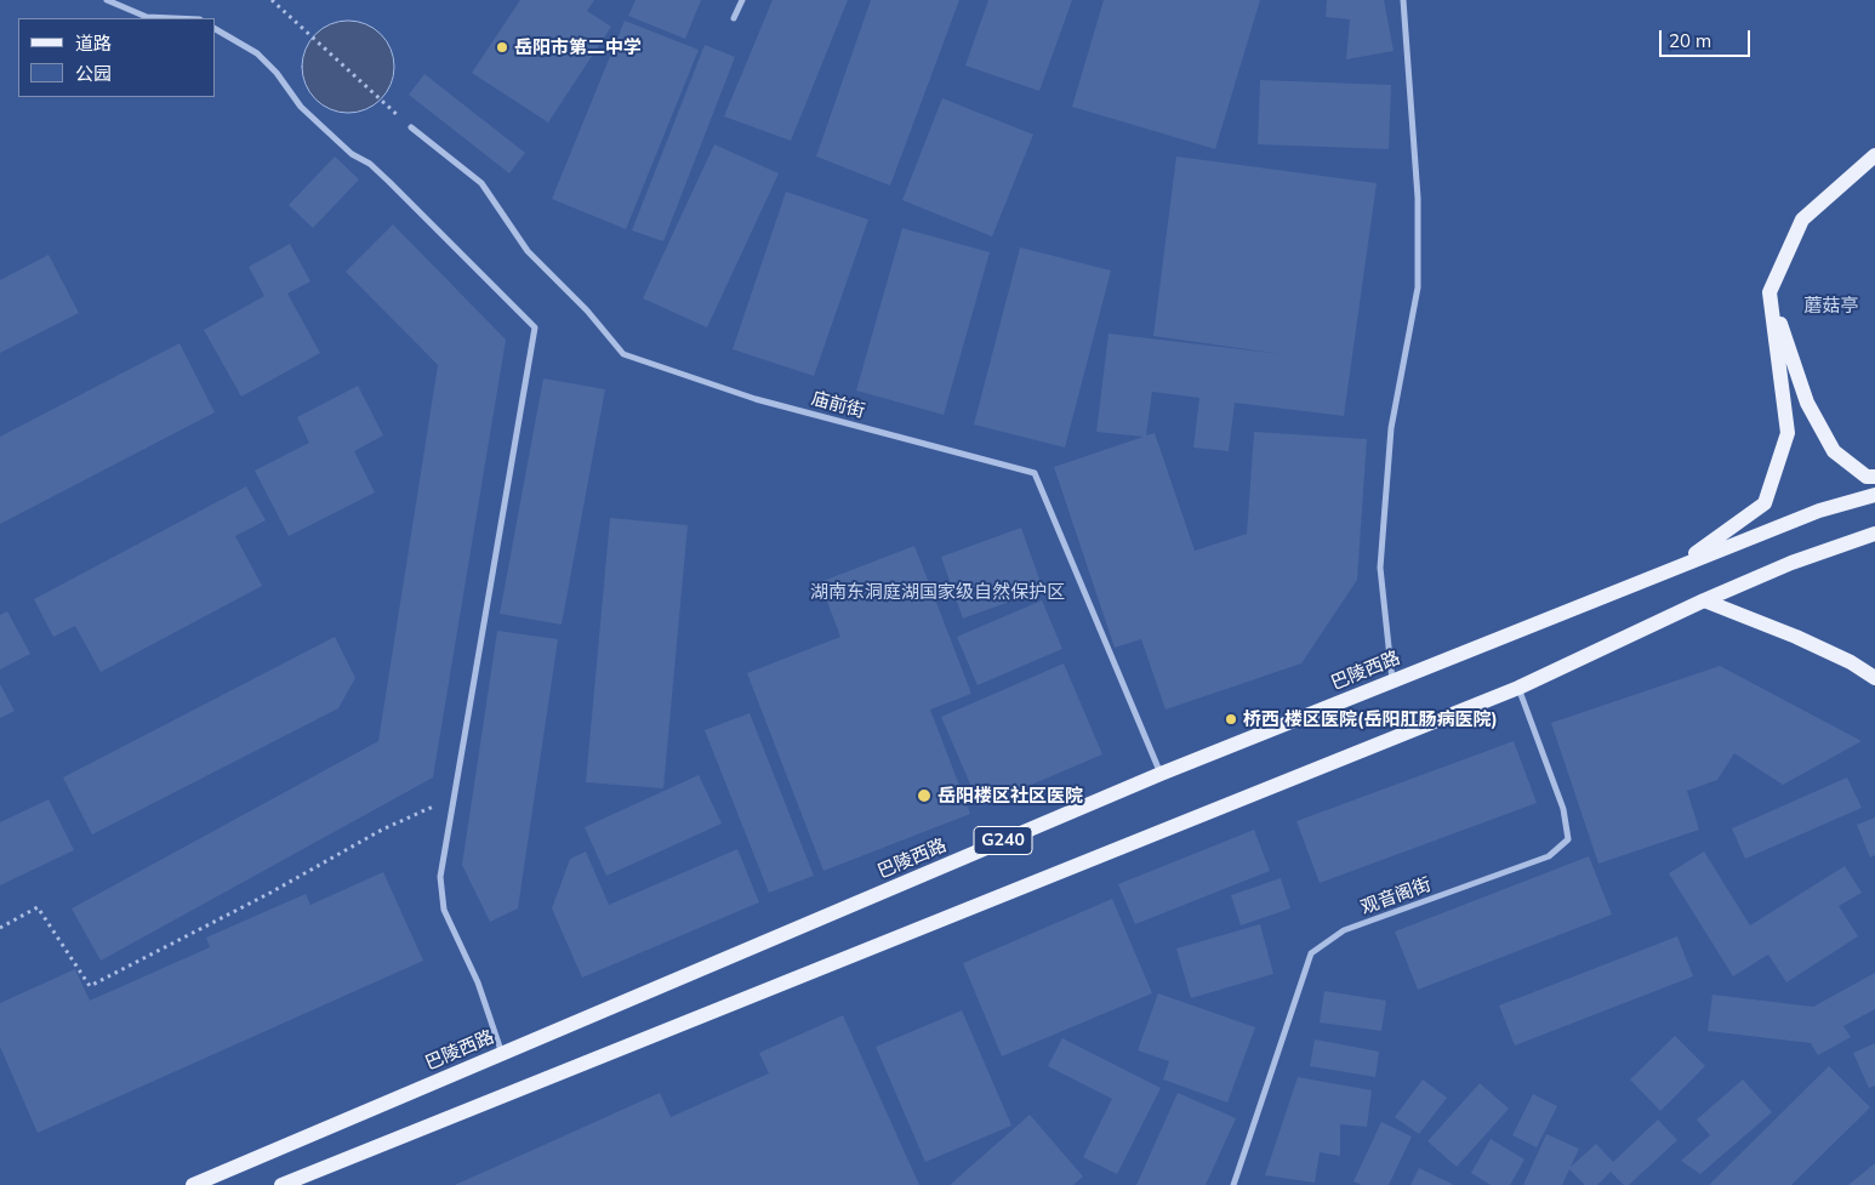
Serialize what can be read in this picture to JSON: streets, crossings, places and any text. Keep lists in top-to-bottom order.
{
  "streets": {
    "main road": ["巴陵西路", "G240"],
    "street": ["庙前街", "观音阁街"]
  },
  "crossings": [
    ["庙前街", "巴陵西路"],
    ["G240", "观音阁街"]
  ],
  "parks": ["蘑菇亭", "湖南东洞庭湖国家级自然保护区"],
  "places": ["岳阳市第二中学", "桥西 楼区医院(岳阳肛肠病医院)", "岳阳楼区社区医院"],
  "legend": ["道路", "公园"],
  "scale_bar": "20 m"
}
